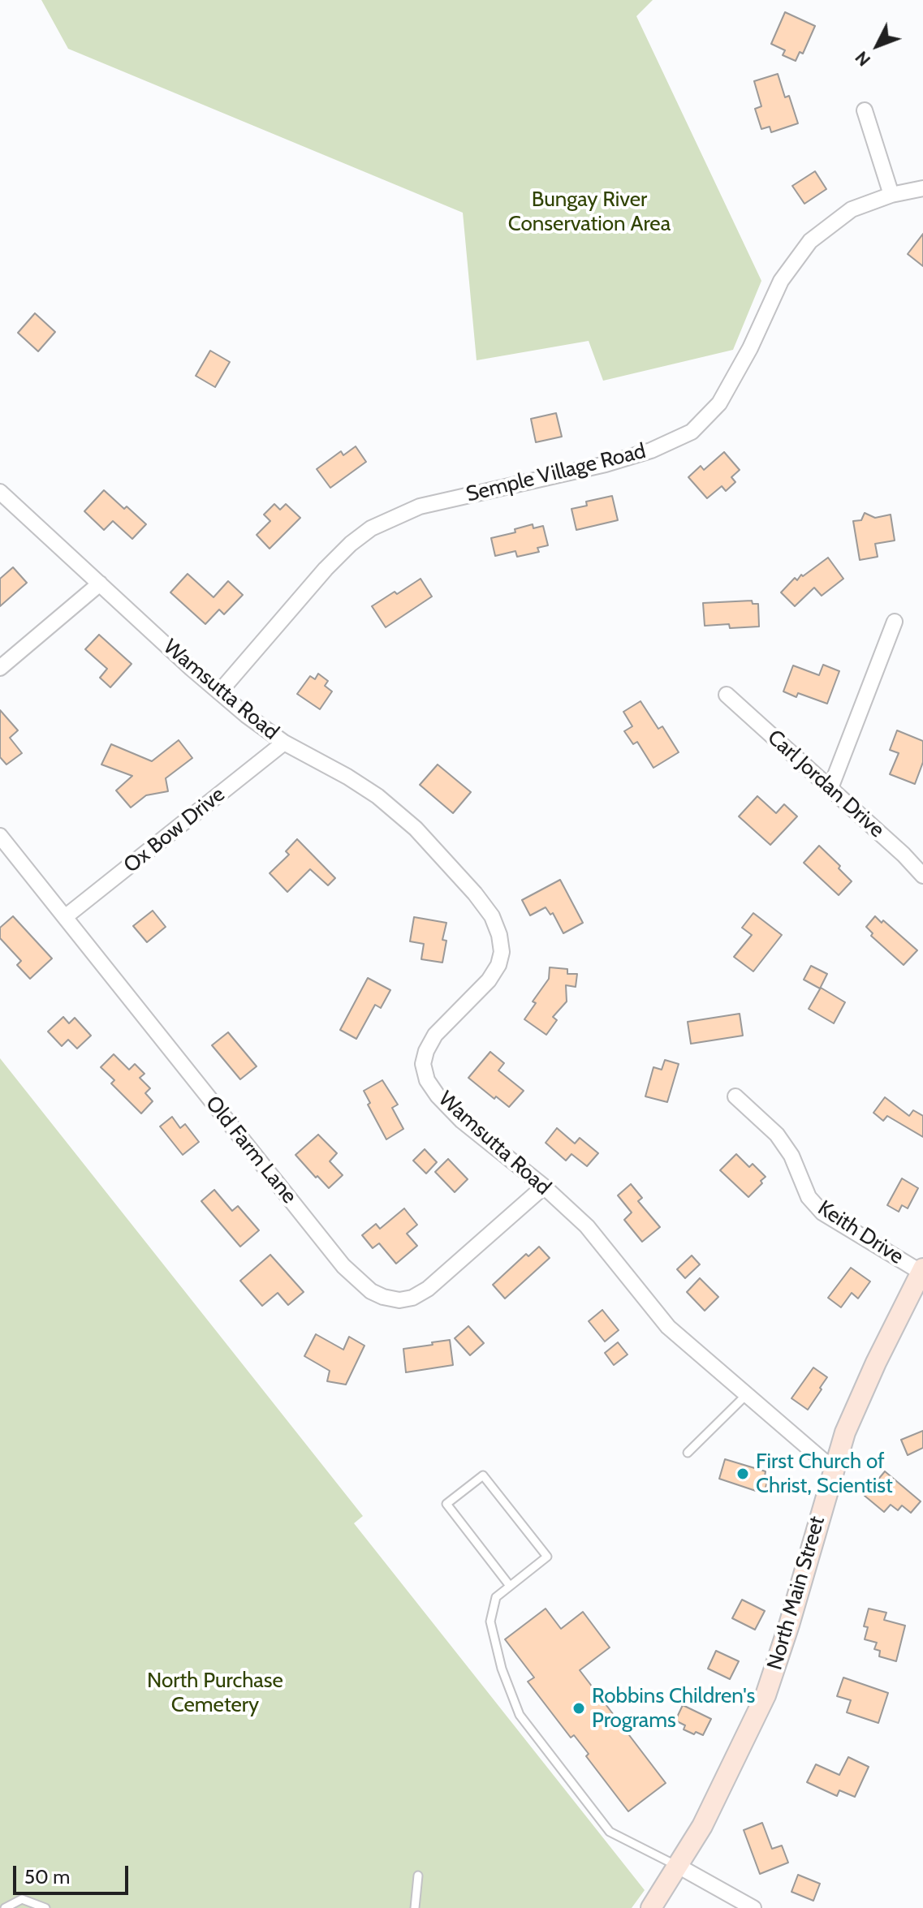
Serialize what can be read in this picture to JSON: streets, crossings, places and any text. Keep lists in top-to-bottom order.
{
  "streets": {
    "main road": ["North Main Street"],
    "street": [
      "Semple Village Road",
      "Wamsutta Road",
      "Carl Jordan Drive",
      "Ox Bow Drive",
      "Old Farm Lane",
      "Keith Drive"
    ]
  },
  "crossings": [
    ["Semple Village Road", "Wamsutta Road"],
    ["Wamsutta Road", "Ox Bow Drive"],
    ["Wamsutta Road", "Old Farm Lane"],
    ["Wamsutta Road", "North Main Street"],
    ["Ox Bow Drive", "Old Farm Lane"],
    ["Keith Drive", "North Main Street"]
  ],
  "parks": ["Bungay River Conservation Area", "North Purchase Cemetery"],
  "places": ["First Church of Christ, Scientist", "Robbins Children's Programs"],
  "scale_bar": "50 m",
  "north": "bottom left"
}
